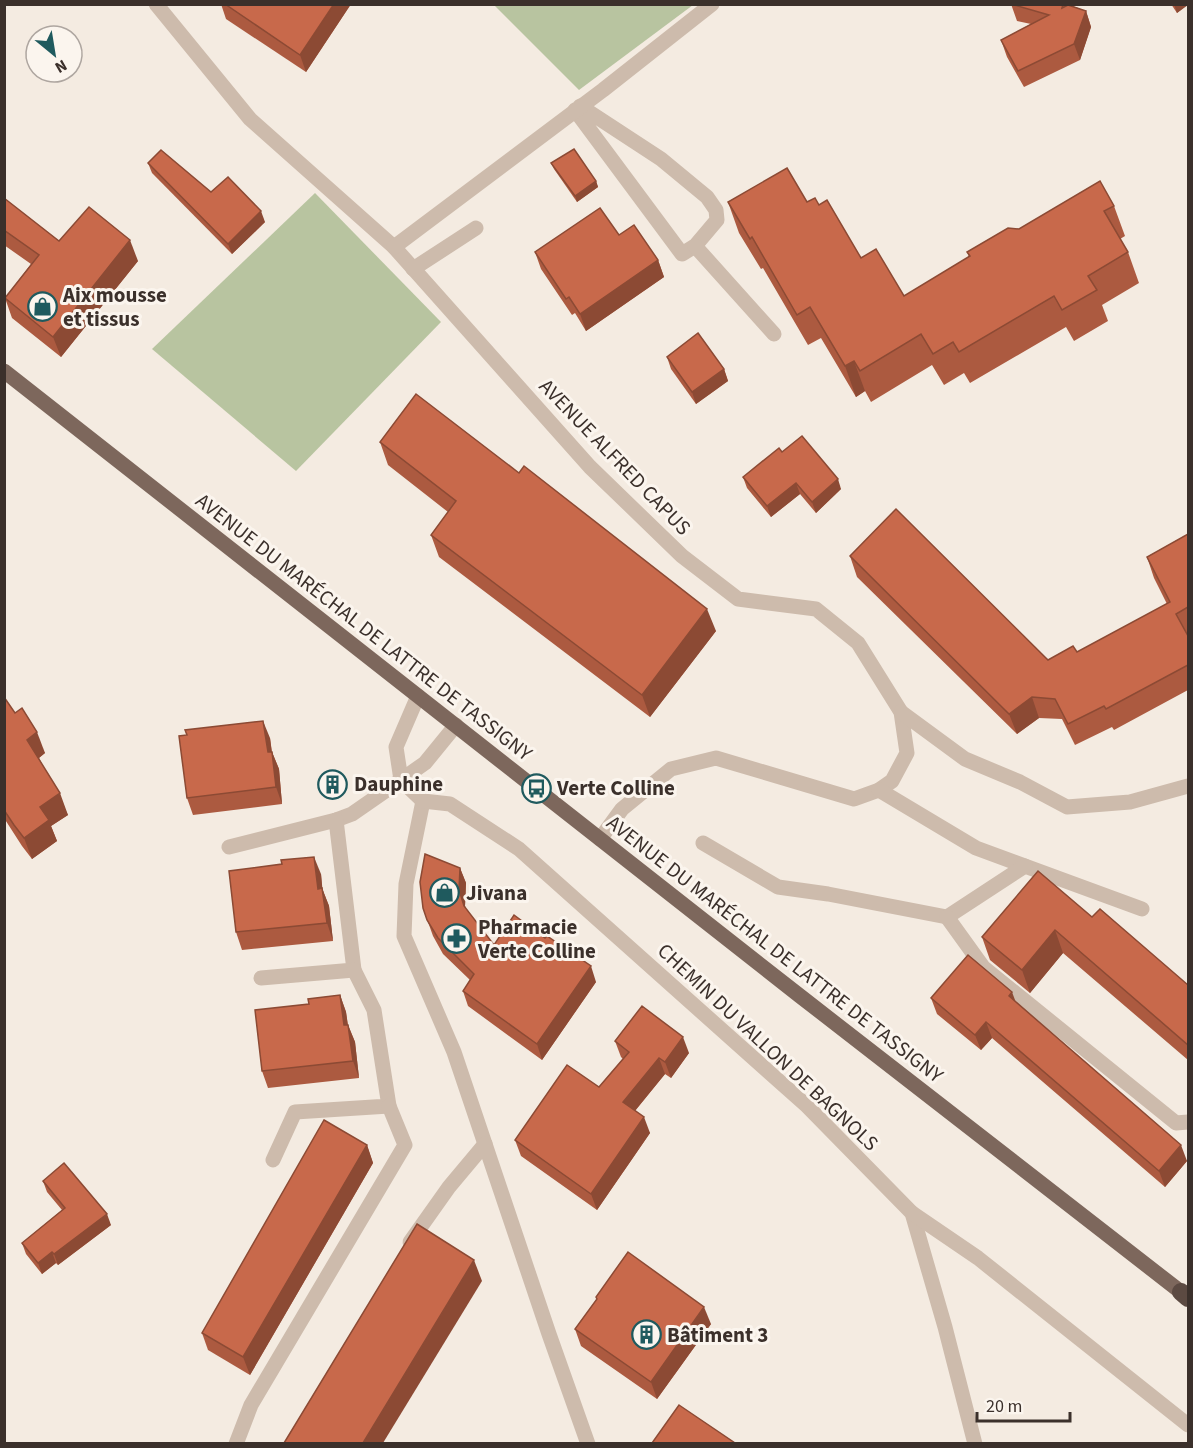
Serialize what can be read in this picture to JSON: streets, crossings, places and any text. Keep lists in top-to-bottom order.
{
  "streets": {
    "main road": ["AVENUE DU MARÉCHAL DE LATTRE DE TASSIGNY"],
    "street": ["AVENUE ALFRED CAPUS", "CHEMIN DU VALLON DE BAGNOLS"]
  },
  "places": {
    "shop": ["Aix mousse et tissus", "Jivana"],
    "building": ["Dauphine", "Bâtiment 3"],
    "bus stop": ["Verte Colline"],
    "pharmacy": ["Pharmacie Verte Colline"]
  },
  "scale_bar": "20 m",
  "north": "bottom right"
}
